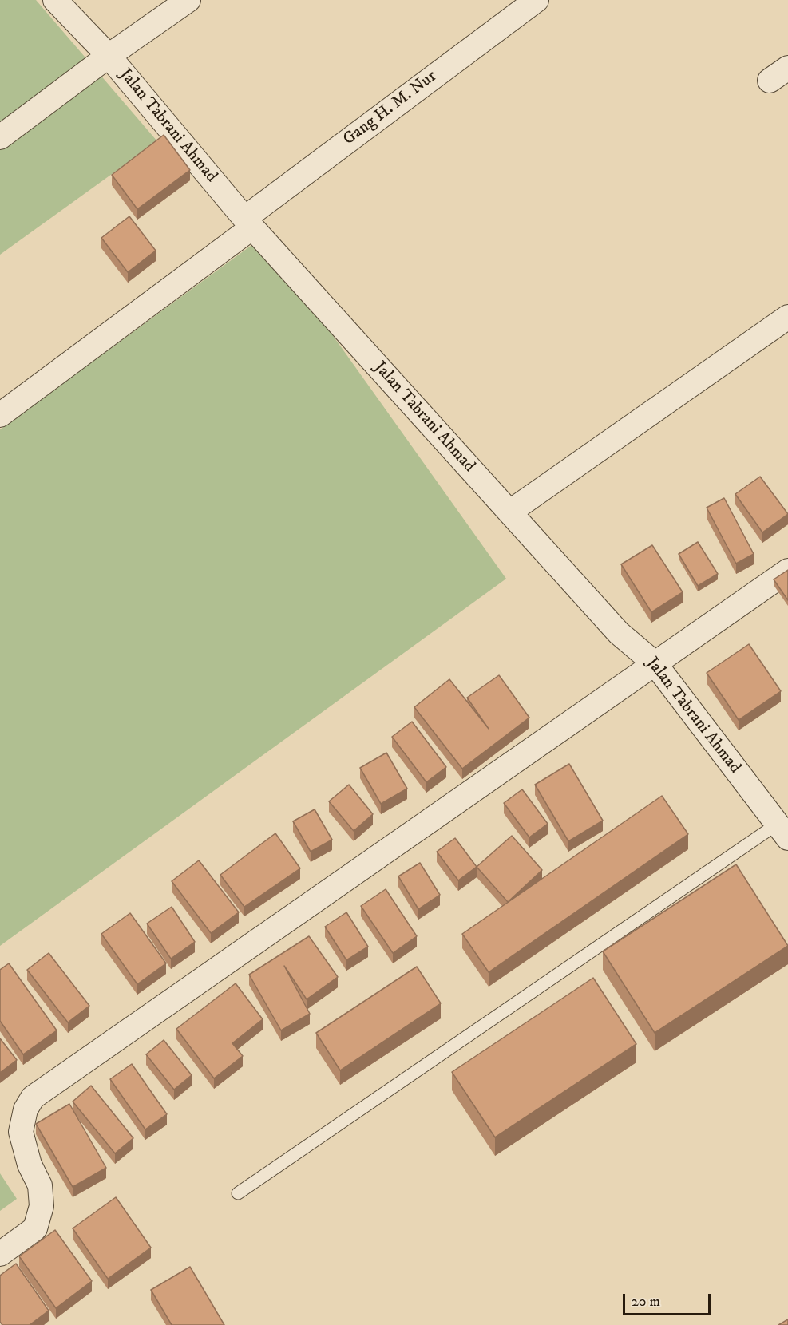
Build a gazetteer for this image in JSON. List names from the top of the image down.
{
  "streets": {
    "street": ["Gang H. M. Nur", "Jalan Tabrani Ahmad"]
  },
  "crossings": [
    ["Gang H. M. Nur", "Jalan Tabrani Ahmad"]
  ],
  "scale_bar": "20 m"
}
